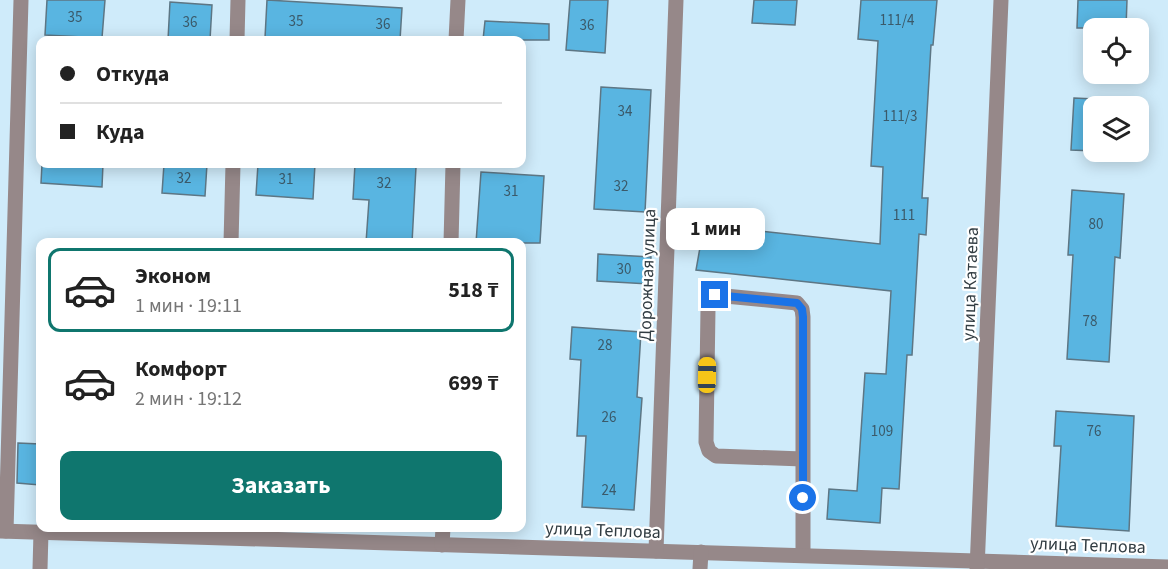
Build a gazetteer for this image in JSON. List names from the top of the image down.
{
  "streets": {
    "street": ["Дорожная улица", "улица Катаева", "улица Теплова"]
  },
  "crossings": [
    ["Дорожная улица", "улица Теплова"],
    ["улица Катаева", "улица Теплова"]
  ],
  "house_numbers": [
    "35",
    "111/4",
    "35",
    "36",
    "36",
    "36",
    "34",
    "111/3",
    "32",
    "31",
    "32",
    "32",
    "31",
    "111",
    "80",
    "30",
    "78",
    "28",
    "26",
    "109",
    "76",
    "24"
  ],
  "page": {
    "banner": ["Откуда", "Куда"],
    "bubble": "1 мин",
    "list": [
      {
        "name": "Эконом",
        "note": "1 мин · 19:11",
        "value": "518 ₸"
      },
      {
        "name": "Комфорт",
        "note": "2 мин · 19:12",
        "value": "699 ₸"
      }
    ],
    "buttons": "Заказать"
  }
}
